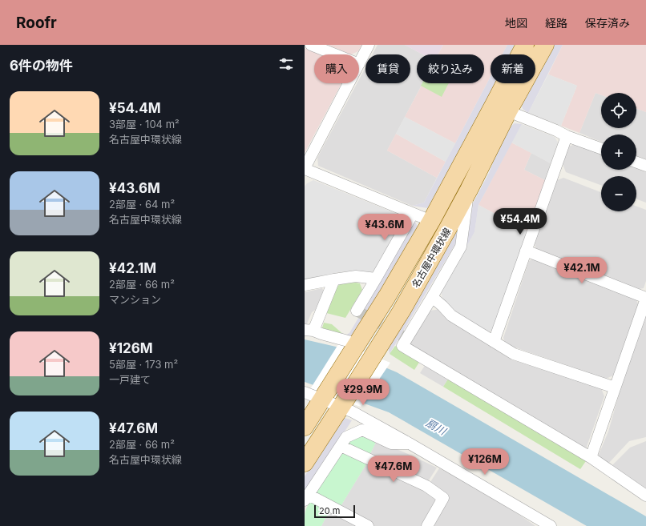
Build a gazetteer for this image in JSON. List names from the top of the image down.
{
  "streets": {
    "main road": ["名古屋中環状線"]
  },
  "water": ["扇川"],
  "scale_bar": "20 m",
  "page": {
    "header": "Roofr",
    "nav": ["地図", "経路", "保存済み"],
    "heading": "6件の物件",
    "chip": [
      "購入",
      "賃貸",
      "絞り込み",
      "新着"
    ],
    "list": [
      {
        "name": "¥54.4M",
        "note": "3部屋 · 104 m² · 名古屋中環状線"
      },
      {
        "name": "¥43.6M",
        "note": "2部屋 · 64 m² · 名古屋中環状線"
      },
      {
        "name": "¥42.1M",
        "note": "2部屋 · 66 m² · マンション"
      },
      {
        "name": "¥126M",
        "note": "5部屋 · 173 m² · 一戸建て"
      },
      {
        "name": "¥47.6M",
        "note": "2部屋 · 66 m² · 名古屋中環状線"
      }
    ],
    "map_buttons": ["+", "−"],
    "price": [
      "¥54.4M",
      "¥43.6M",
      "¥42.1M",
      "¥29.9M",
      "¥126M",
      "¥47.6M"
    ],
    "scale": "20 m"
  }
}
